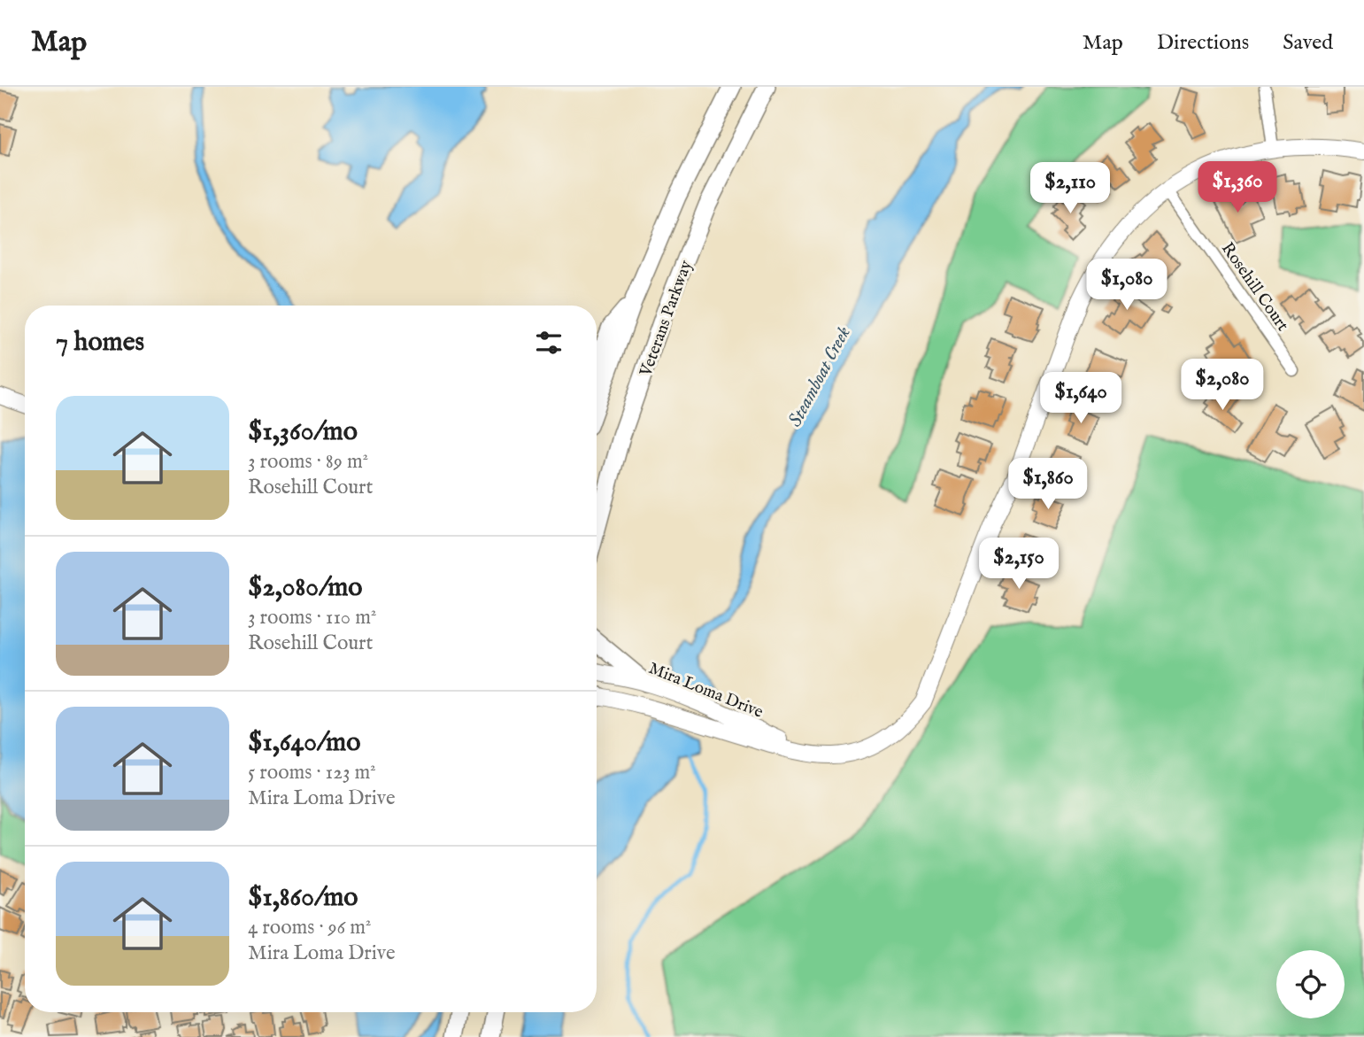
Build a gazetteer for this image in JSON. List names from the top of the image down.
{
  "streets": {
    "main road": ["Veterans Parkway"],
    "street": ["Rosehill Court", "Mira Loma Drive"]
  },
  "crossings": [
    ["Rosehill Court", "Mira Loma Drive"]
  ],
  "water": ["Steamboat Creek"],
  "page": {
    "header": "Map",
    "nav": ["Map", "Directions", "Saved"],
    "price": [
      "$1,360",
      "$2,110",
      "$1,080",
      "$2,080",
      "$1,640",
      "$1,860",
      "$2,150"
    ],
    "heading": "7 homes",
    "list": [
      {
        "name": "$1,360/mo",
        "note": "3 rooms · 89 m² · Rosehill Court"
      },
      {
        "name": "$2,080/mo",
        "note": "3 rooms · 110 m² · Rosehill Court"
      },
      {
        "name": "$1,640/mo",
        "note": "5 rooms · 123 m² · Mira Loma Drive"
      },
      {
        "name": "$1,860/mo",
        "note": "4 rooms · 96 m² · Mira Loma Drive"
      }
    ]
  }
}
